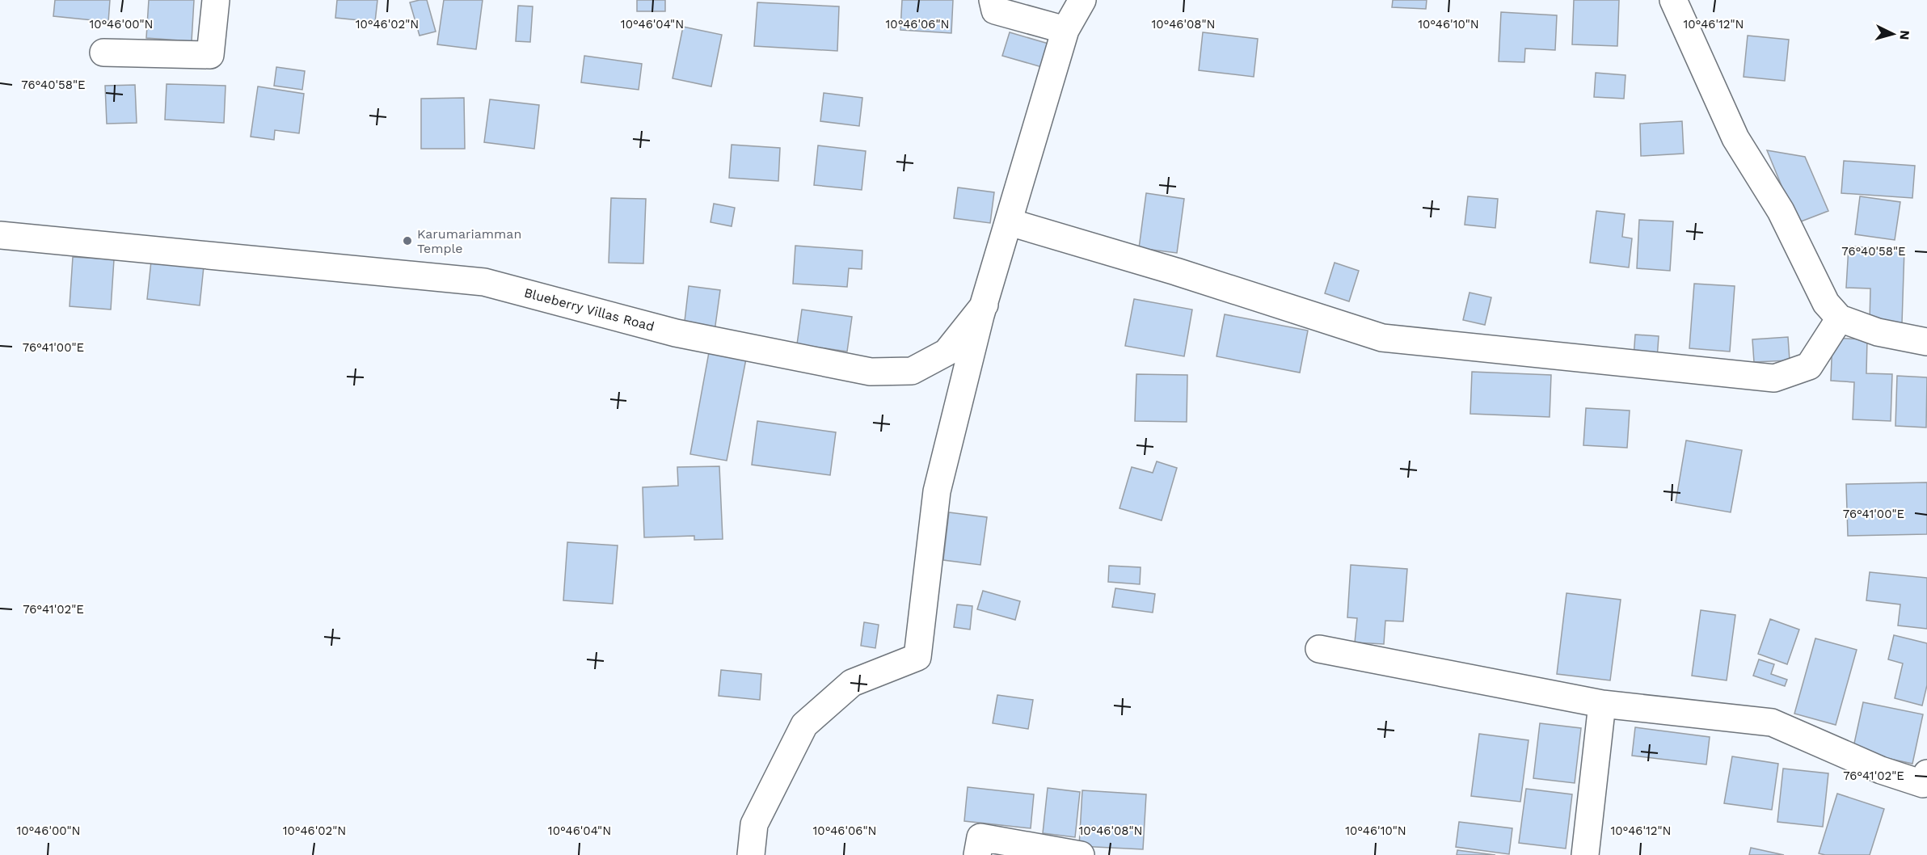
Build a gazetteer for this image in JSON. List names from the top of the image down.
{
  "streets": {
    "street": ["Blueberry Villas Road"]
  },
  "places": ["Karumariamman Temple"],
  "north": "right",
  "coordinates": [
    "10°46'00\"N",
    "10°46'02\"N",
    "10°46'04\"N",
    "10°46'06\"N",
    "10°46'08\"N",
    "10°46'10\"N",
    "10°46'12\"N",
    "76°40'58\"E",
    "76°41'00\"E",
    "76°41'02\"E"
  ]
}
